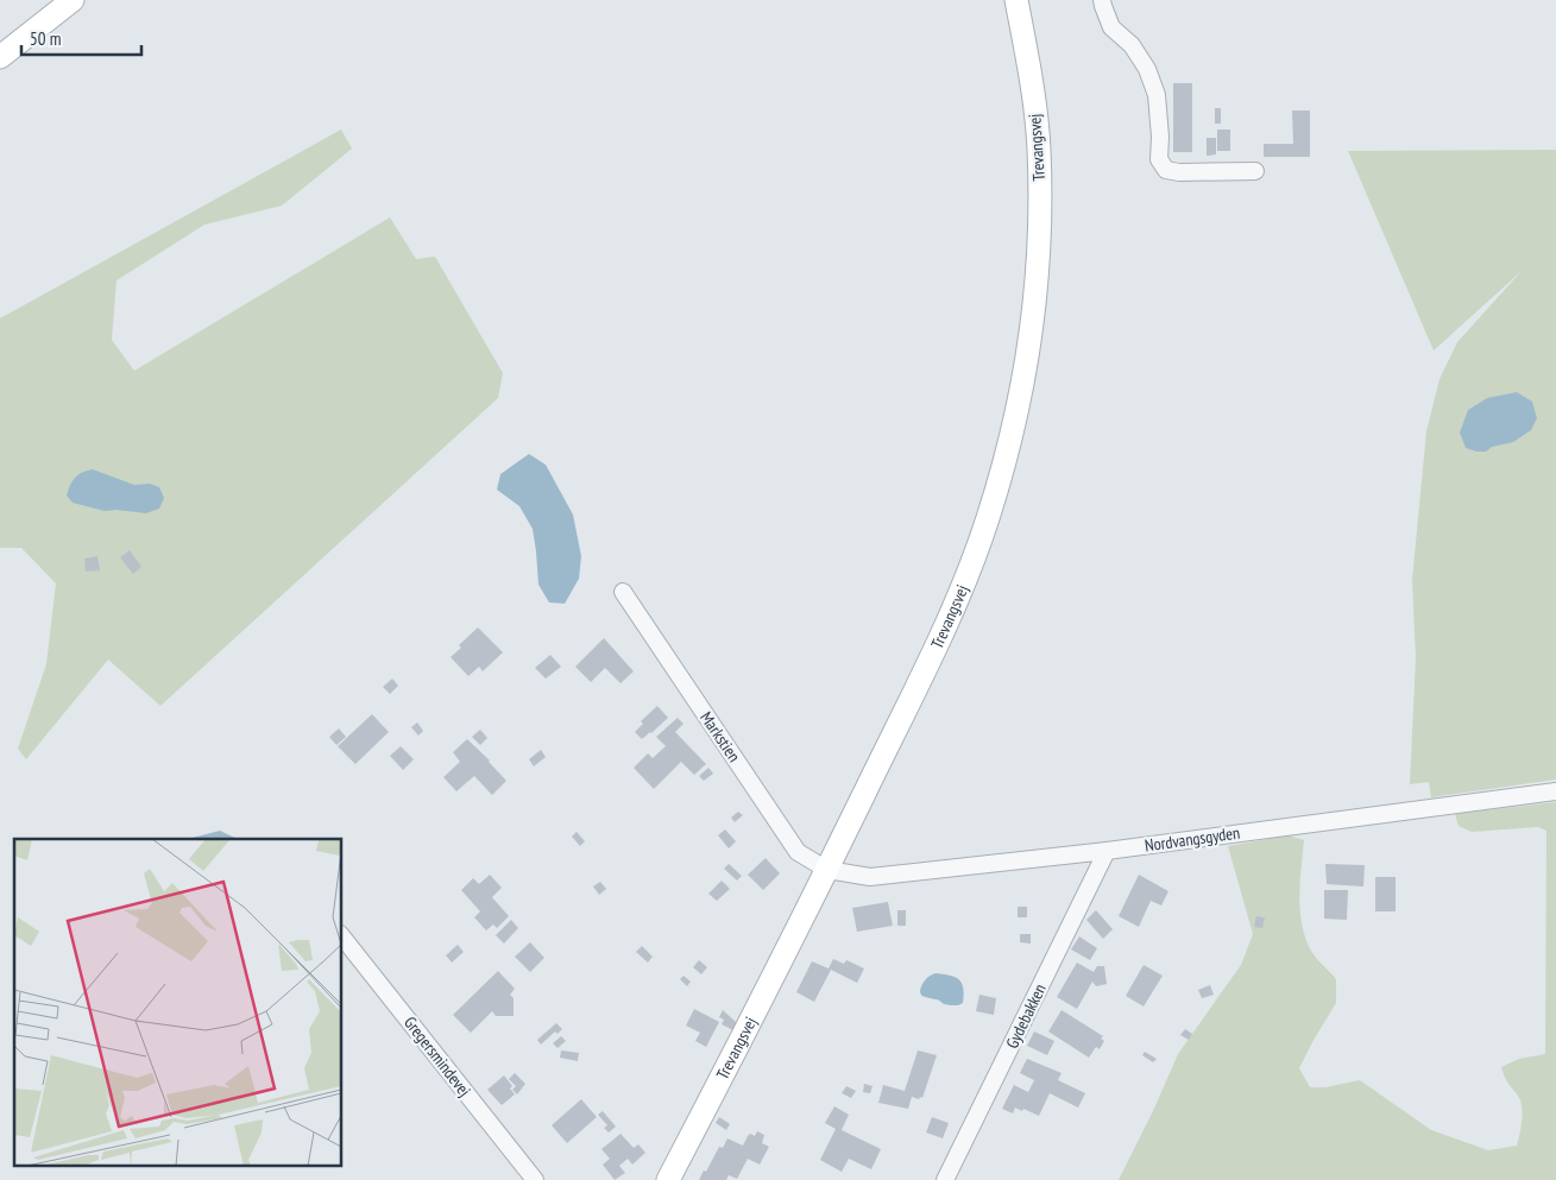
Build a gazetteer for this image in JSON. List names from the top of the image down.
{
  "streets": {
    "street": [
      "Trevangsvej",
      "Markstien",
      "Nordvangsgyden",
      "Gydebakken",
      "Gregersmindevej"
    ]
  },
  "crossings": [
    ["Trevangsvej", "Markstien"],
    ["Trevangsvej", "Nordvangsgyden"],
    ["Markstien", "Nordvangsgyden"],
    ["Nordvangsgyden", "Gydebakken"]
  ],
  "scale_bar": "50 m"
}
